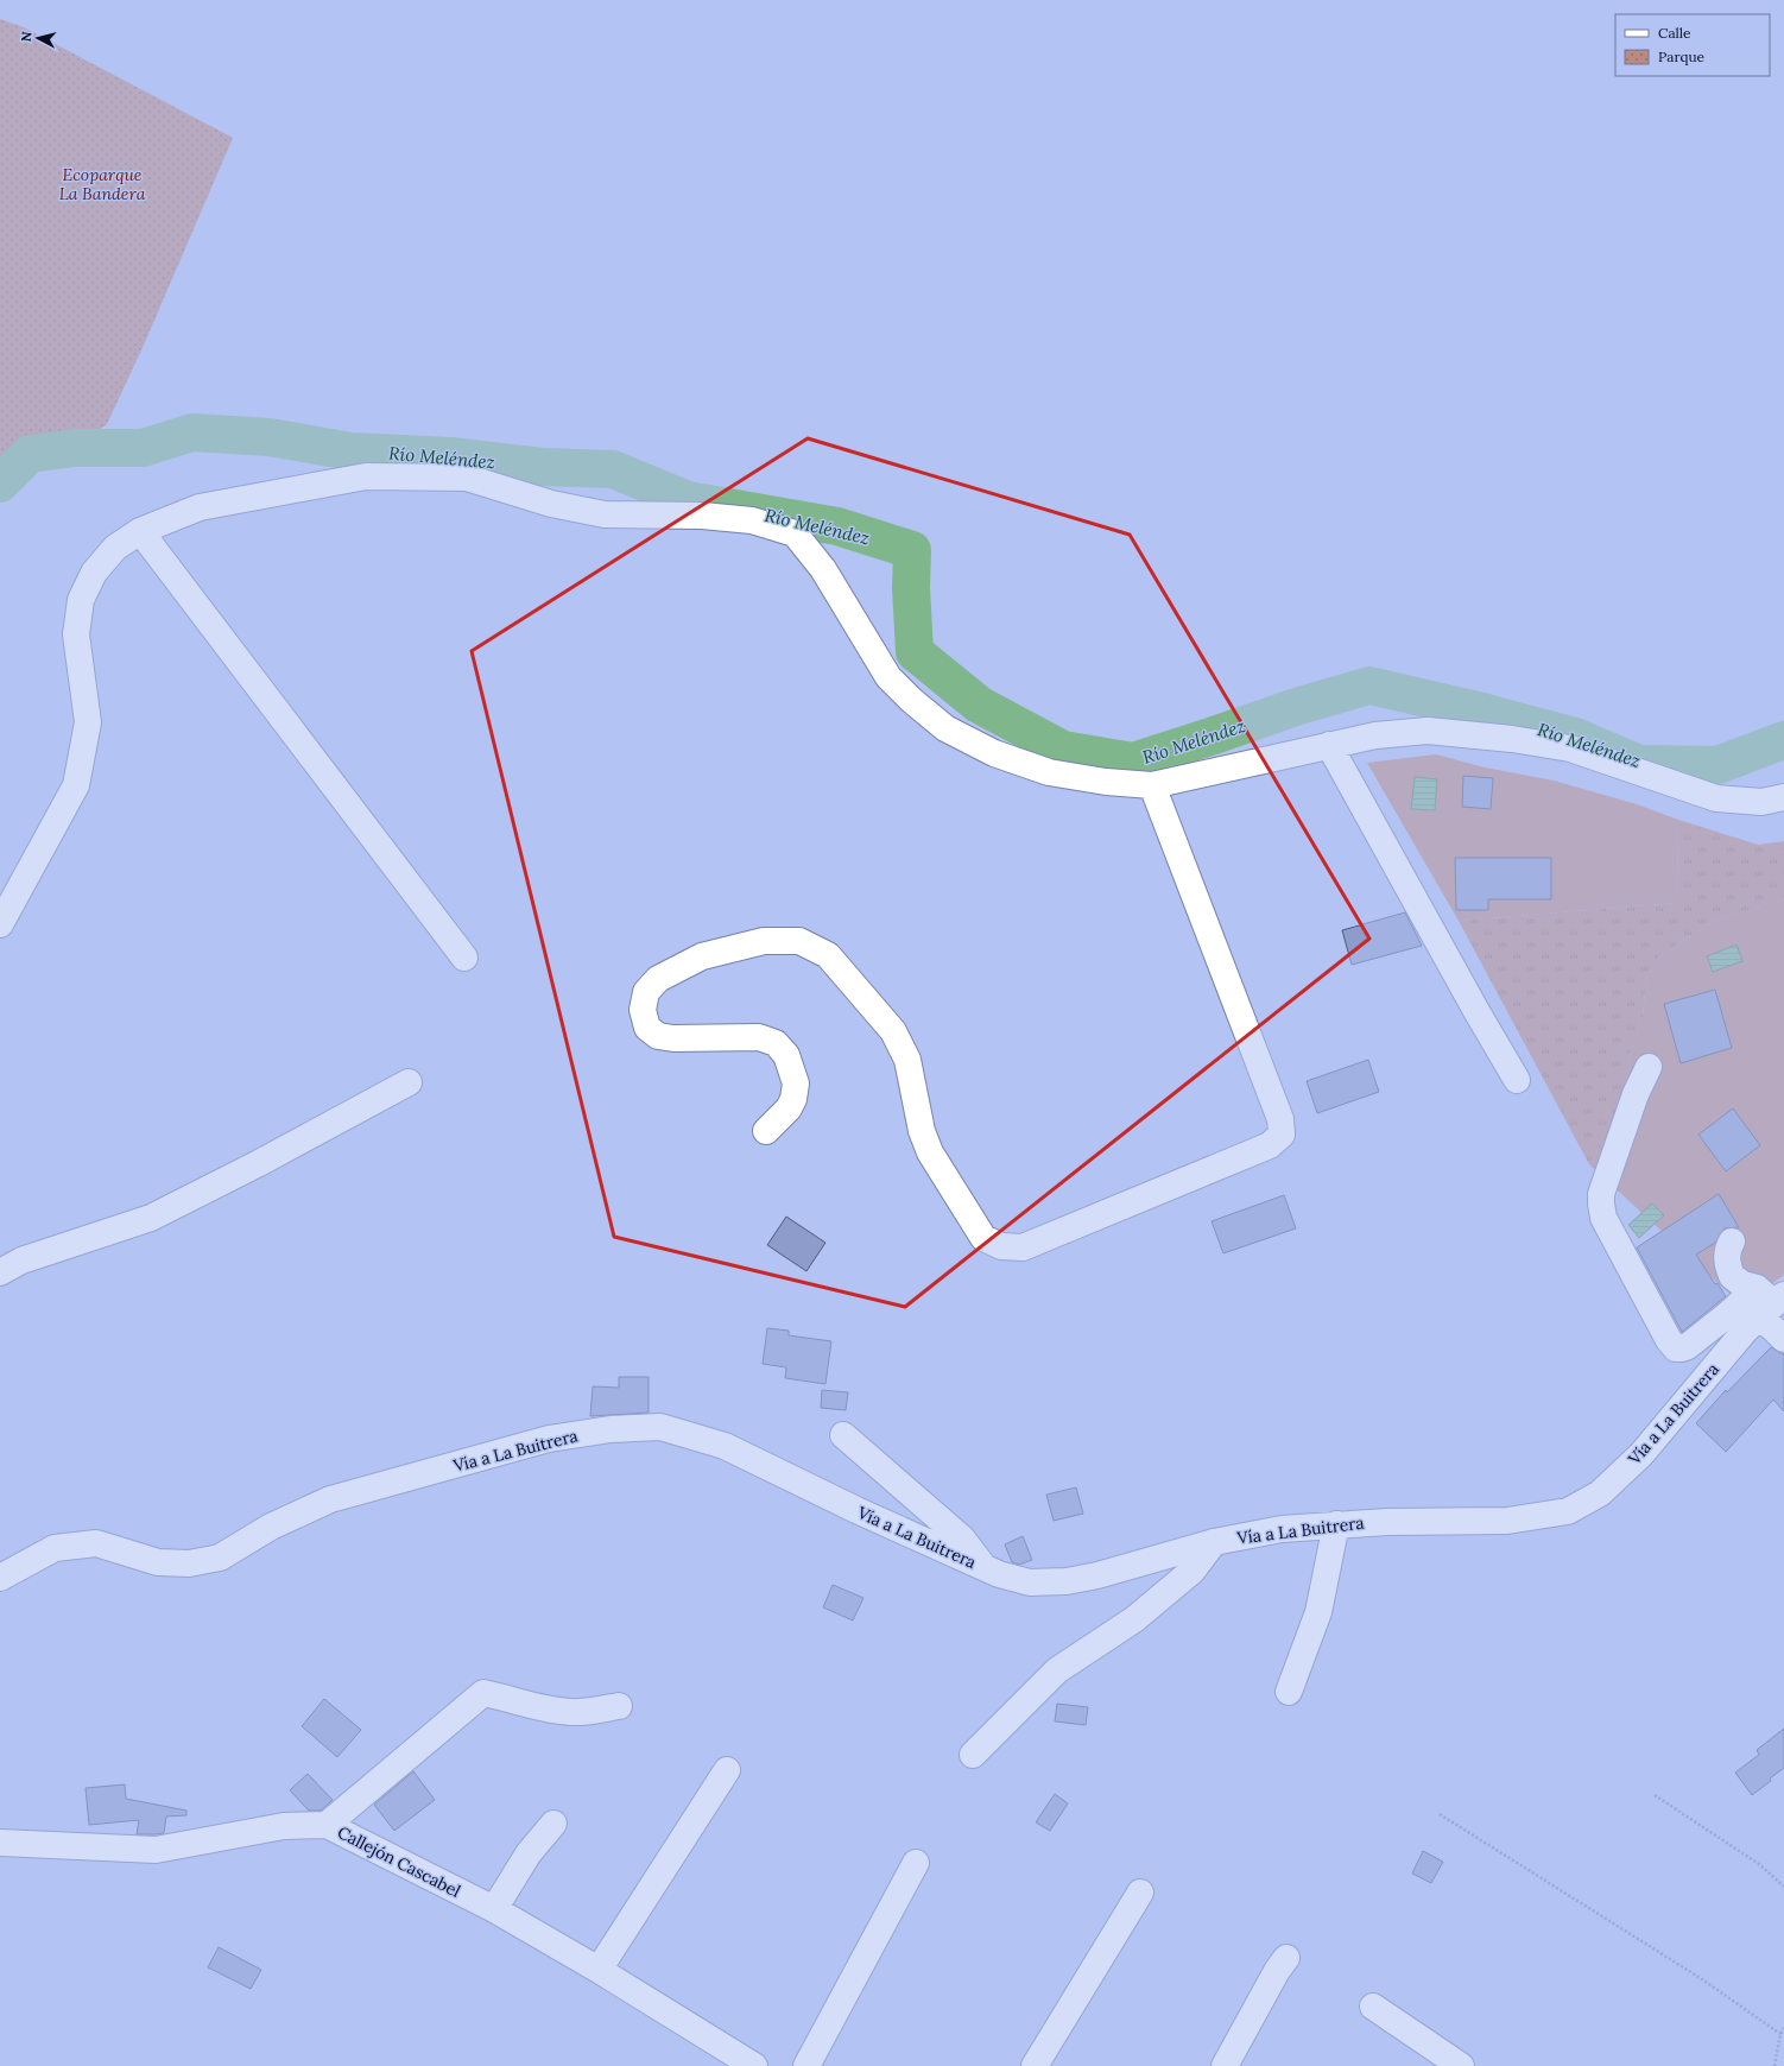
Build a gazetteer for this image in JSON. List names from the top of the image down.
{
  "streets": {
    "street": ["Vía a La Buitrera", "Callejón Cascabel"]
  },
  "water": ["Río Meléndez"],
  "parks": ["Ecoparque La Bandera"],
  "legend": ["Calle", "Parque"],
  "north": "left"
}
